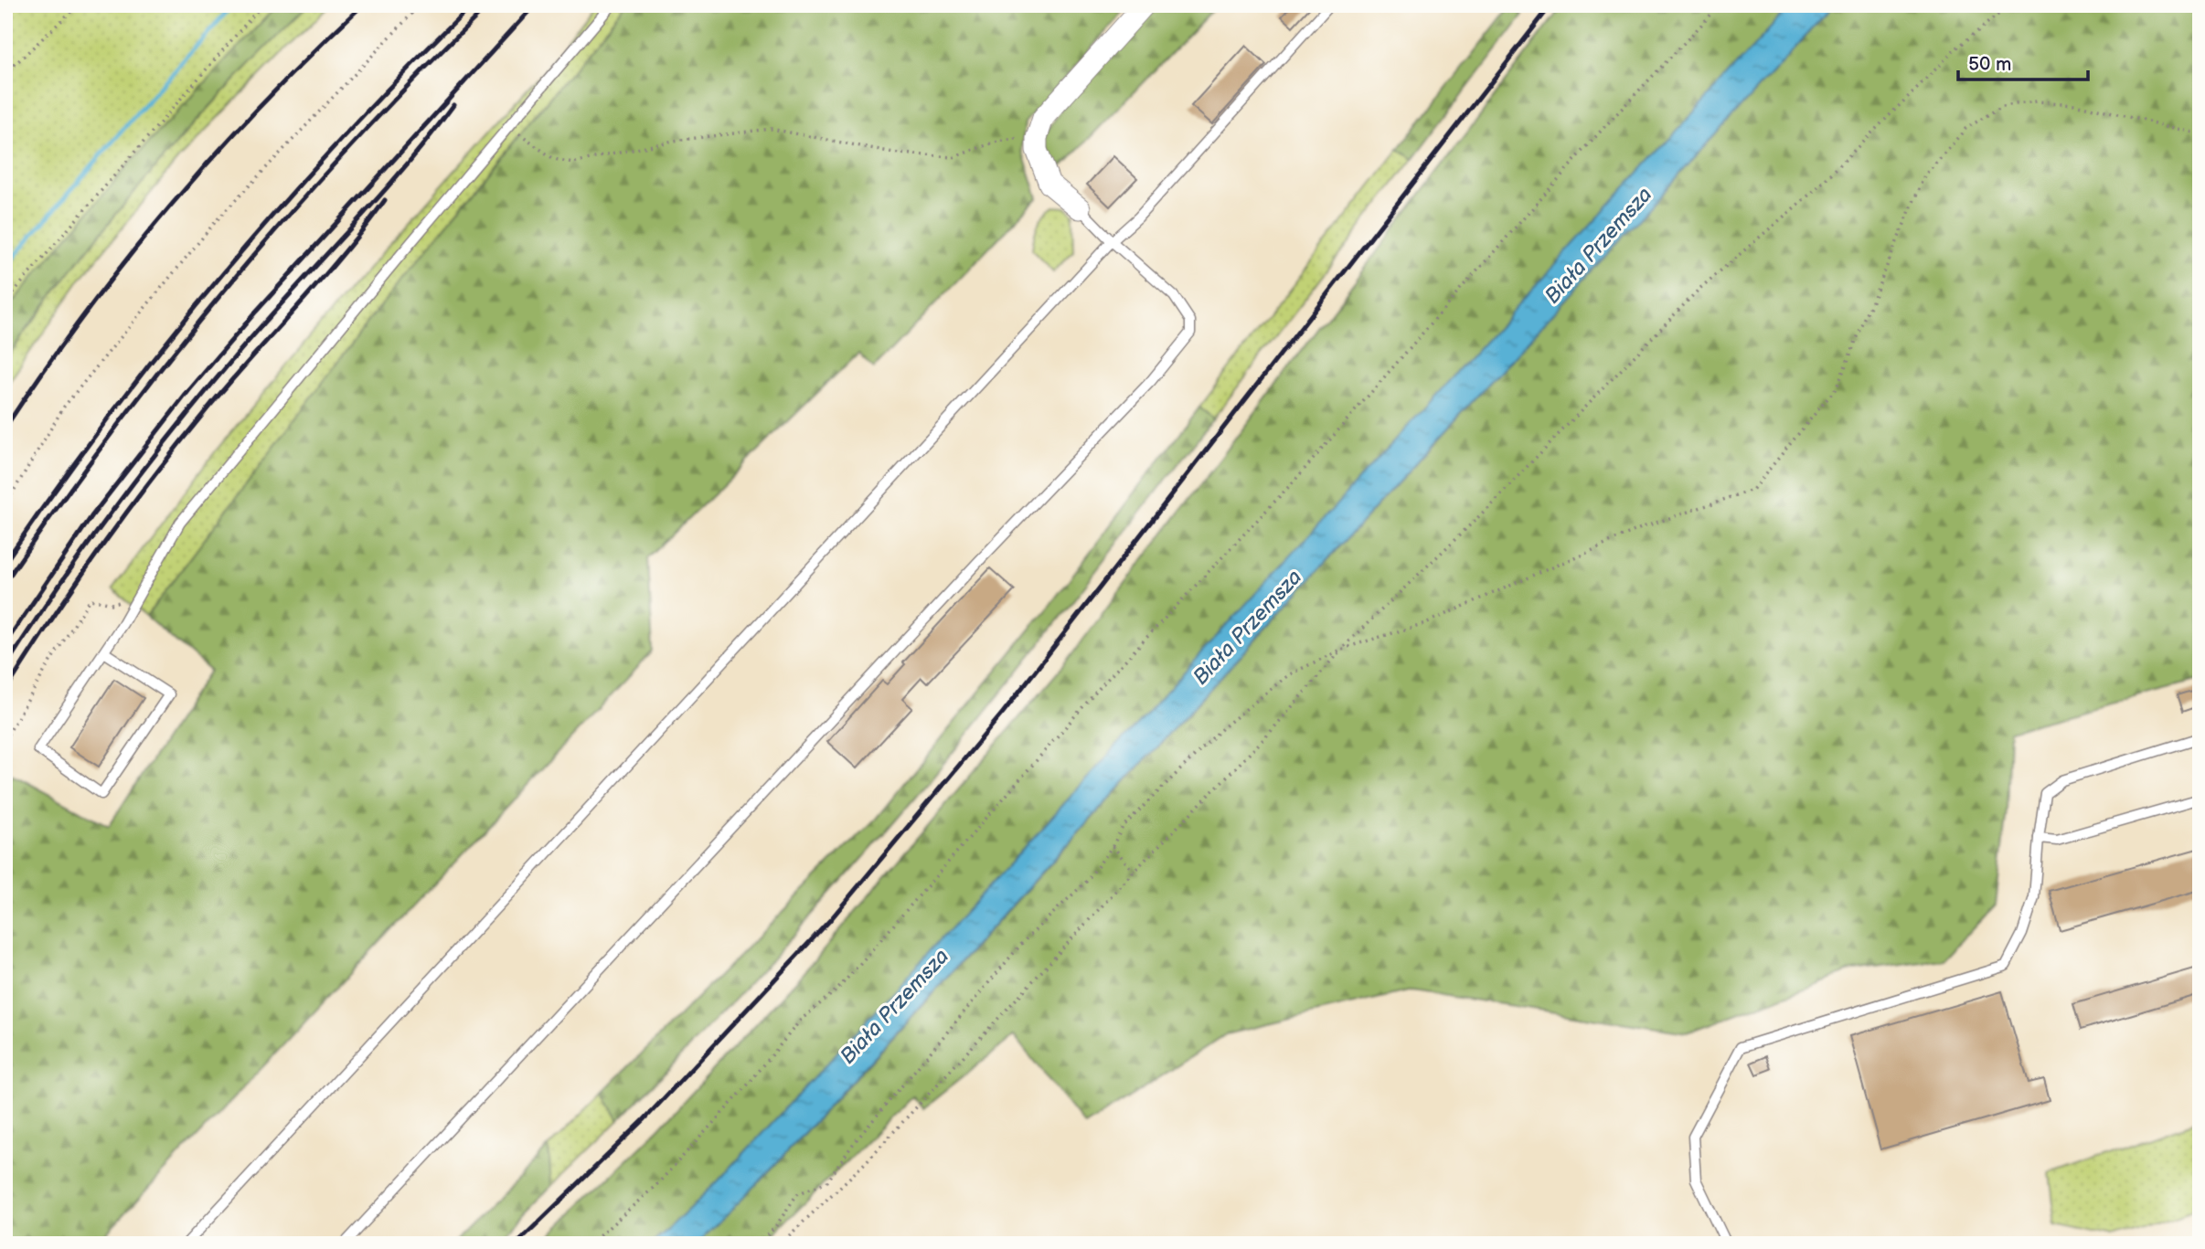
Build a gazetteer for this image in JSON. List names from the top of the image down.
{
  "water": ["Biała Przemsza"],
  "scale_bar": "50 m"
}
